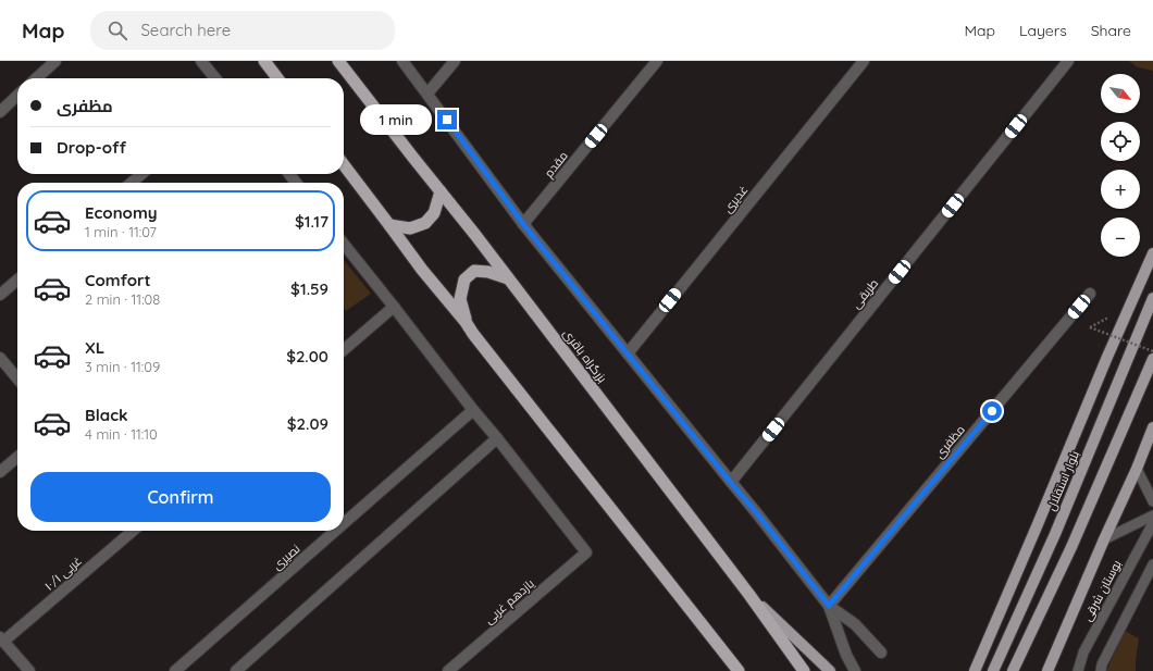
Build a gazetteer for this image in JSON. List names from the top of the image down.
{
  "streets": {
    "highway": ["بزرگراه باقری"],
    "main road": ["بلوار استقلال"],
    "street": [
      "مقدم",
      "غدیری",
      "طریقی",
      "مظفری",
      "نصیری",
      "۱۰/۱ غربی",
      "یازدهم غربی"
    ],
    "lane": ["بوستان شرقی"]
  },
  "north": "bottom right",
  "page": {
    "header": "Map",
    "search": "Search here",
    "nav": ["Map", "Layers", "Share"],
    "map_buttons": ["+", "−"],
    "banner": ["مظفری", "Drop-off"],
    "bubble": "1 min",
    "list": [
      {
        "name": "Economy",
        "note": "1 min · 11:07",
        "value": "$1.17"
      },
      {
        "name": "Comfort",
        "note": "2 min · 11:08",
        "value": "$1.59"
      },
      {
        "name": "XL",
        "note": "3 min · 11:09",
        "value": "$2.00"
      },
      {
        "name": "Black",
        "note": "4 min · 11:10",
        "value": "$2.09"
      }
    ],
    "buttons": "Confirm"
  }
}
